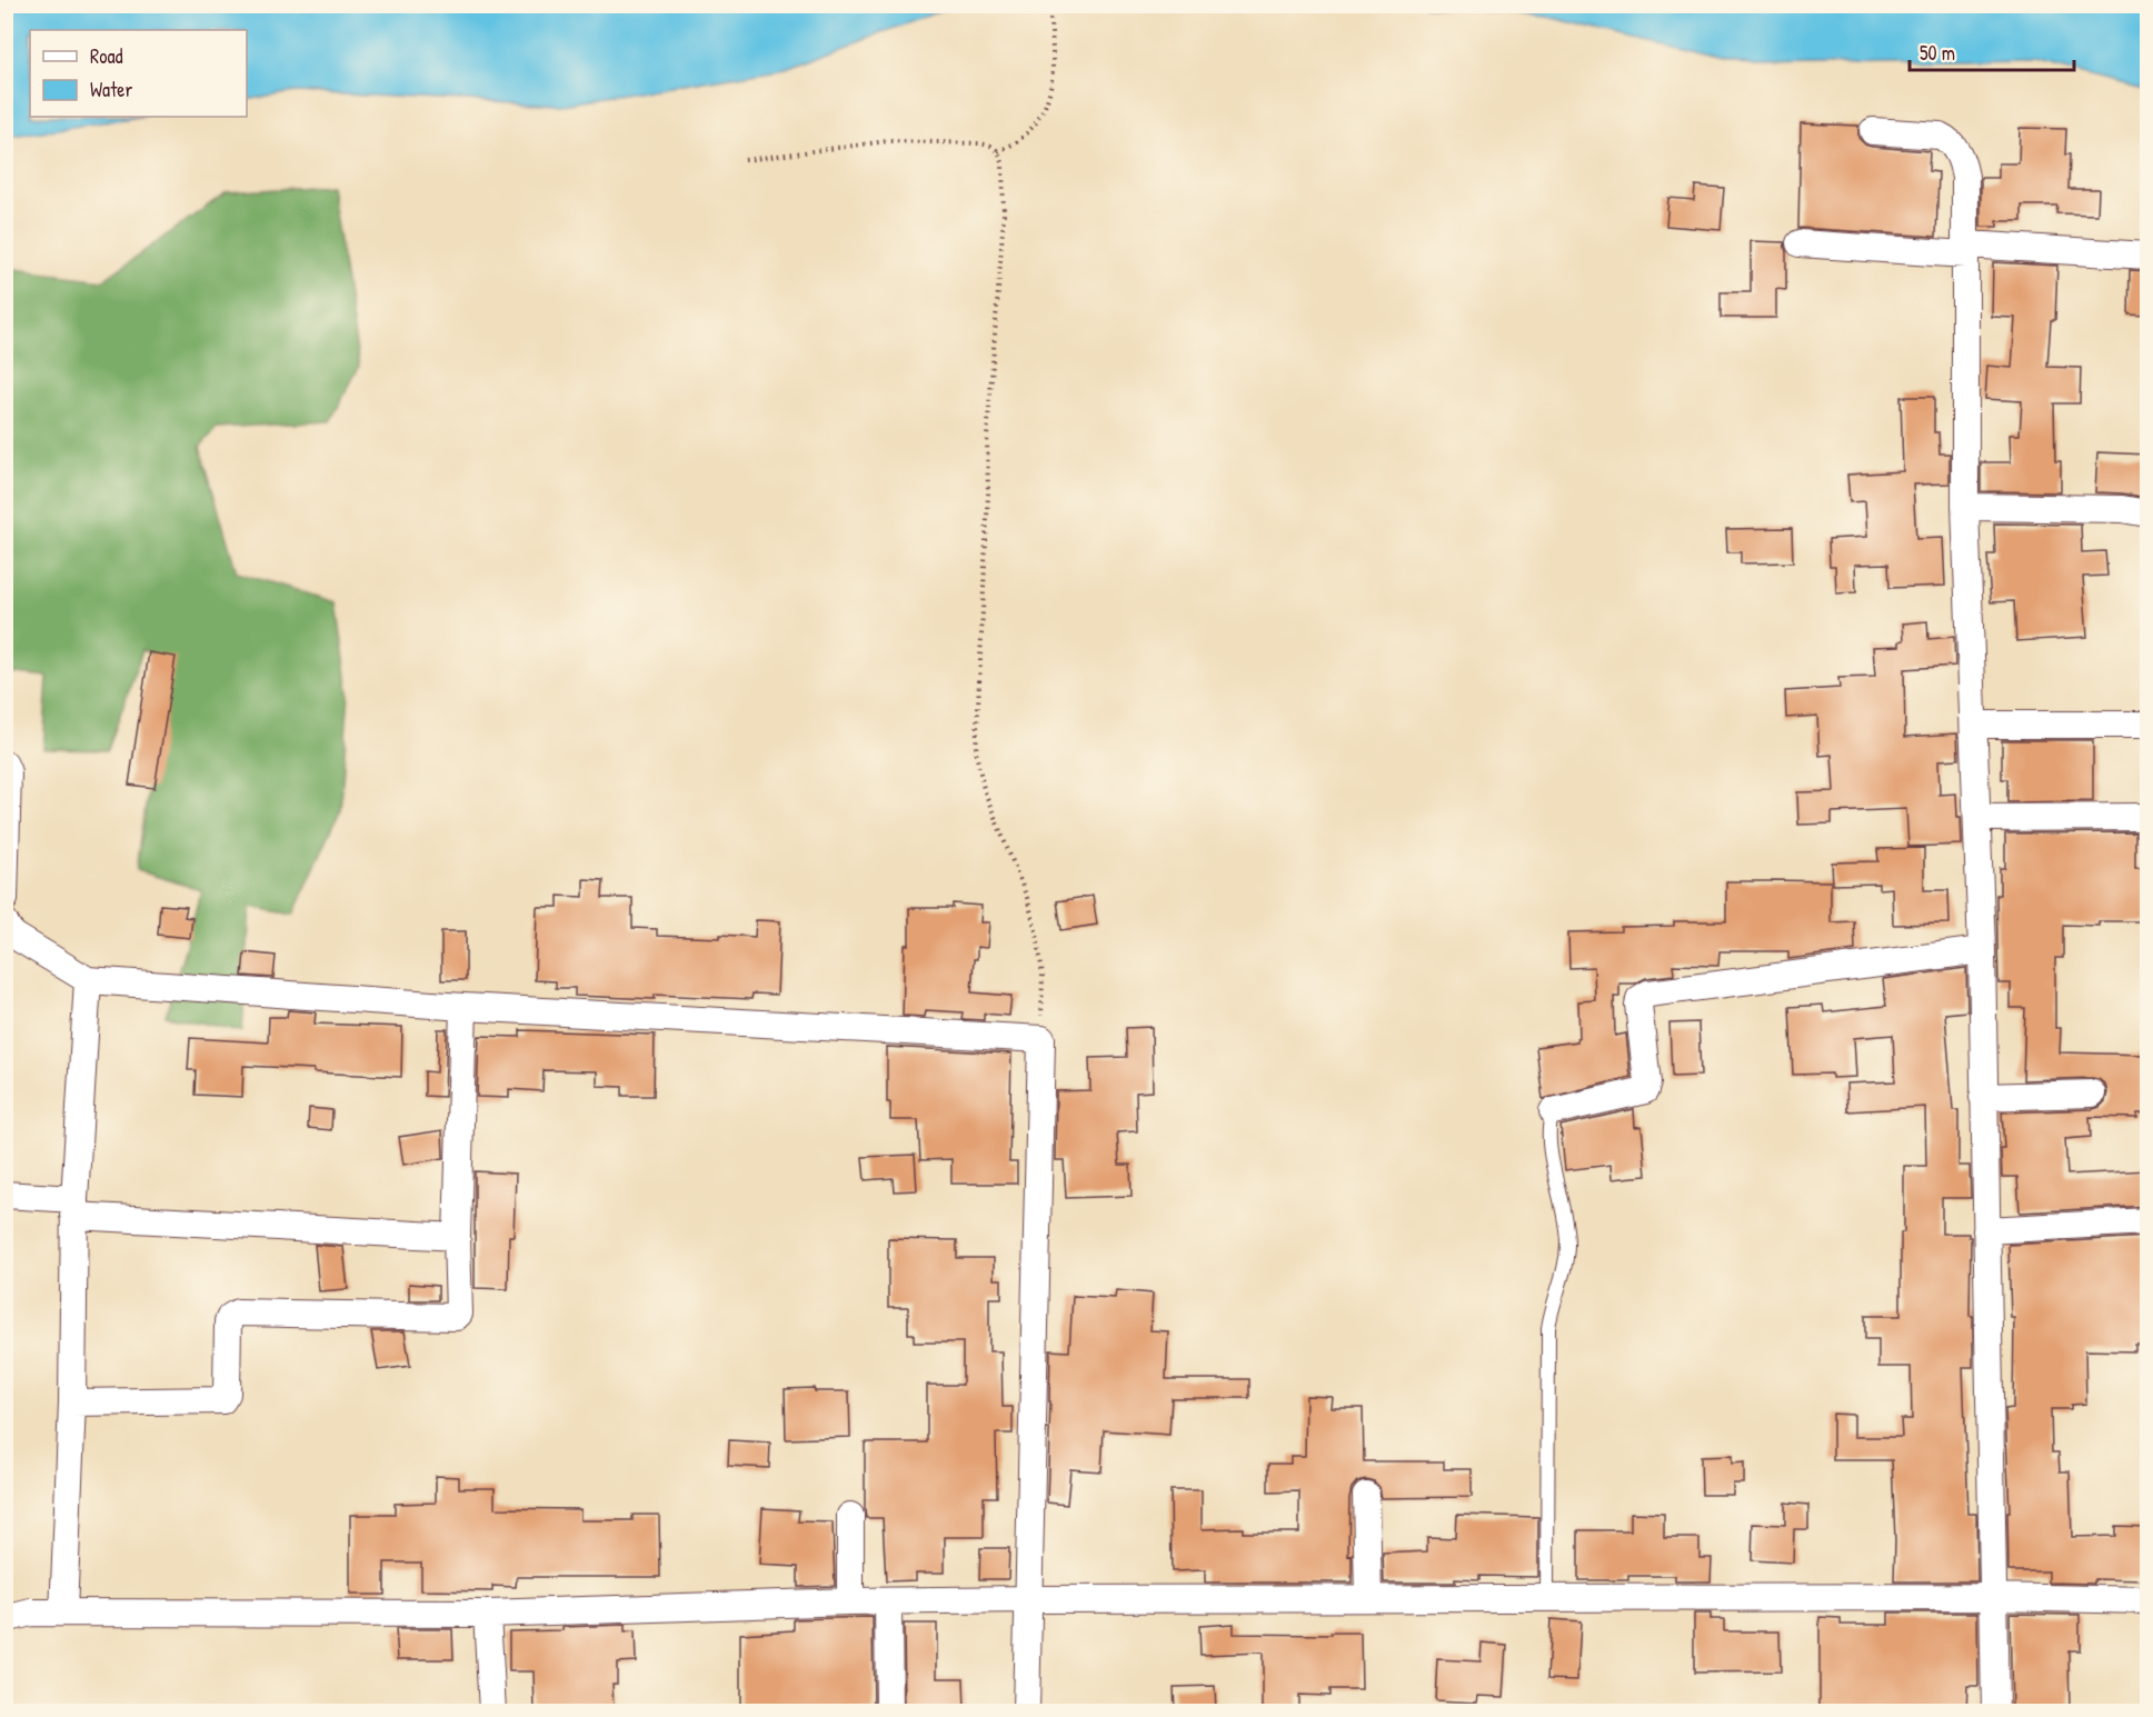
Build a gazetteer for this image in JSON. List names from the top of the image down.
{
  "legend": ["Road", "Water"],
  "scale_bar": "50 m"
}
